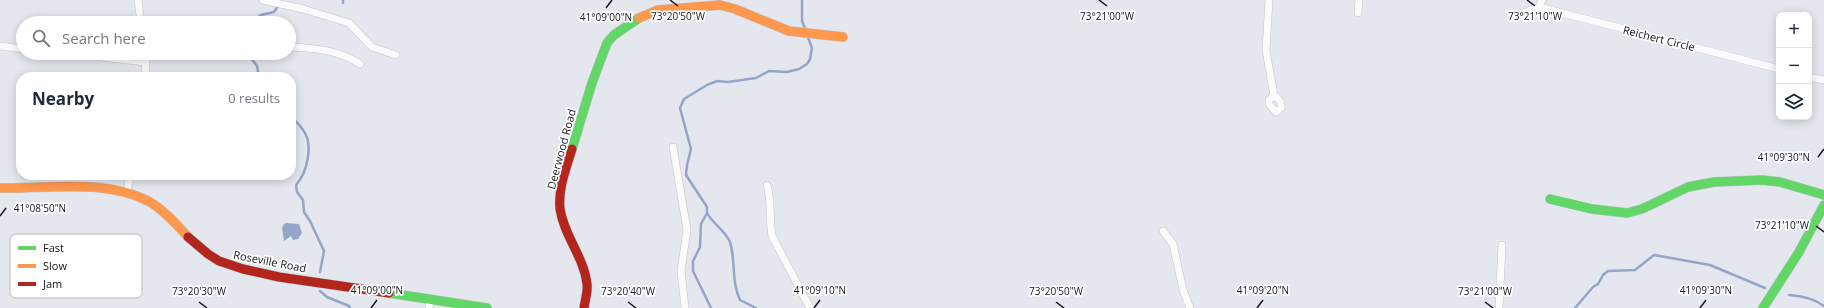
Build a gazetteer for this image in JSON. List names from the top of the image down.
{
  "streets": {
    "street": ["Reichert Circle", "Deerwood Road", "Roseville Road"]
  },
  "legend": ["Fast", "Slow", "Jam"],
  "page": {
    "map_buttons": ["+", "−"],
    "search": "Search here",
    "heading": ["Nearby", "0 results"]
  },
  "coordinates": [
    "73°20'50\"W",
    "73°21'00\"W",
    "73°21'10\"W",
    "41°09'00\"N",
    "41°09'30\"N",
    "41°08'50\"N",
    "41°09'10\"N",
    "41°09'20\"N",
    "73°20'30\"W",
    "73°20'40\"W"
  ]
}
